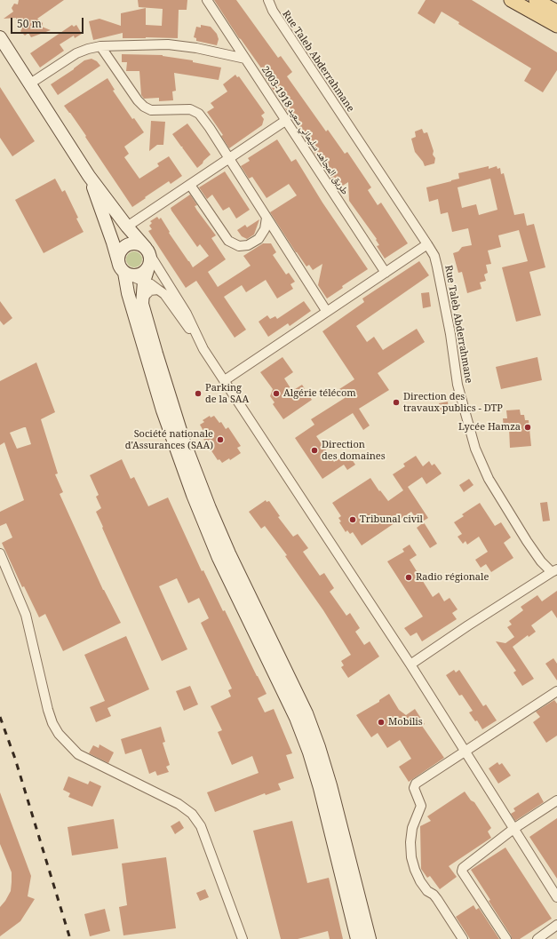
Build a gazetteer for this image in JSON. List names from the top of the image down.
{
  "streets": {
    "street": ["Rue Taleb Abderrahmane", "طريق المجاهد سليماني سعيد 1918-2003"]
  },
  "places": [
    "Parking de la SAA",
    "Algérie télécom",
    "Direction des travaux publics - DTP",
    "Lycée Hamza",
    "Société nationale d'Assurances (SAA)",
    "Direction des domaines",
    "Tribunal civil",
    "Radio régionale",
    "Mobilis"
  ],
  "scale_bar": "50 m"
}
